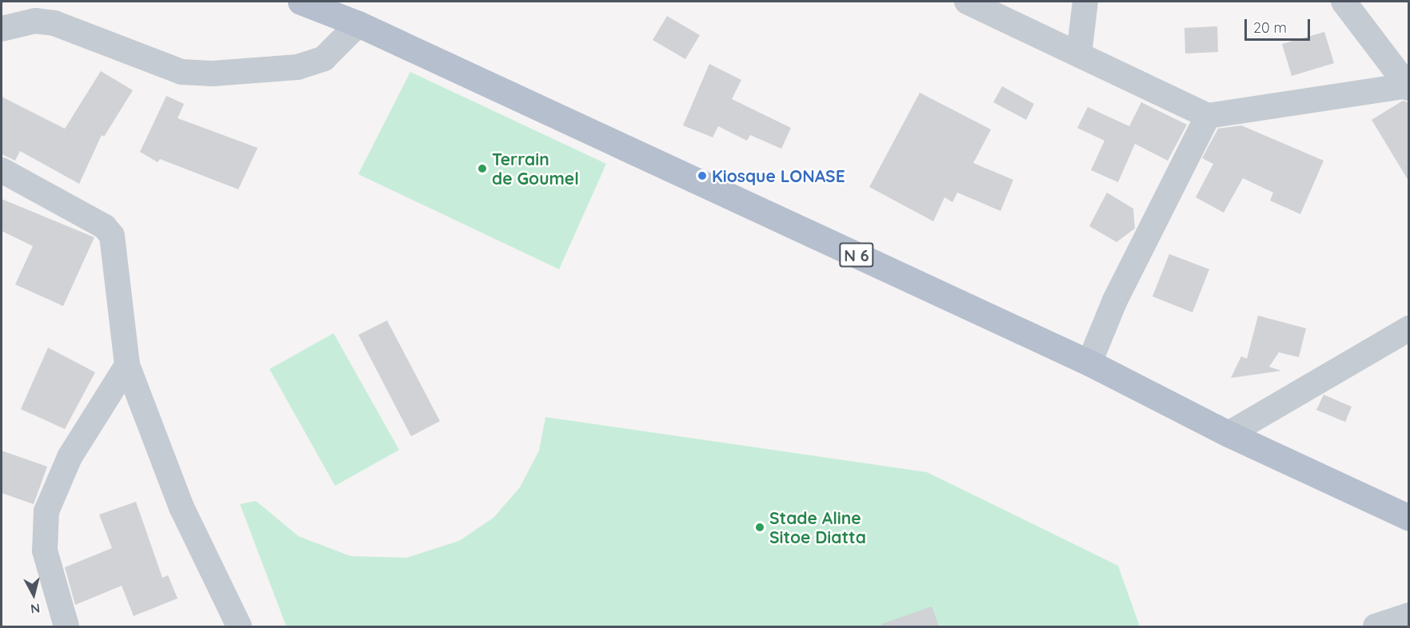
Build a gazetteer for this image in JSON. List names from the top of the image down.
{
  "streets": {
    "main road": ["N 6"]
  },
  "places": ["Terrain de Goumel", "Kiosque LONASE", "Stade Aline Sitoe Diatta"],
  "scale_bar": "20 m",
  "north": "bottom"
}
